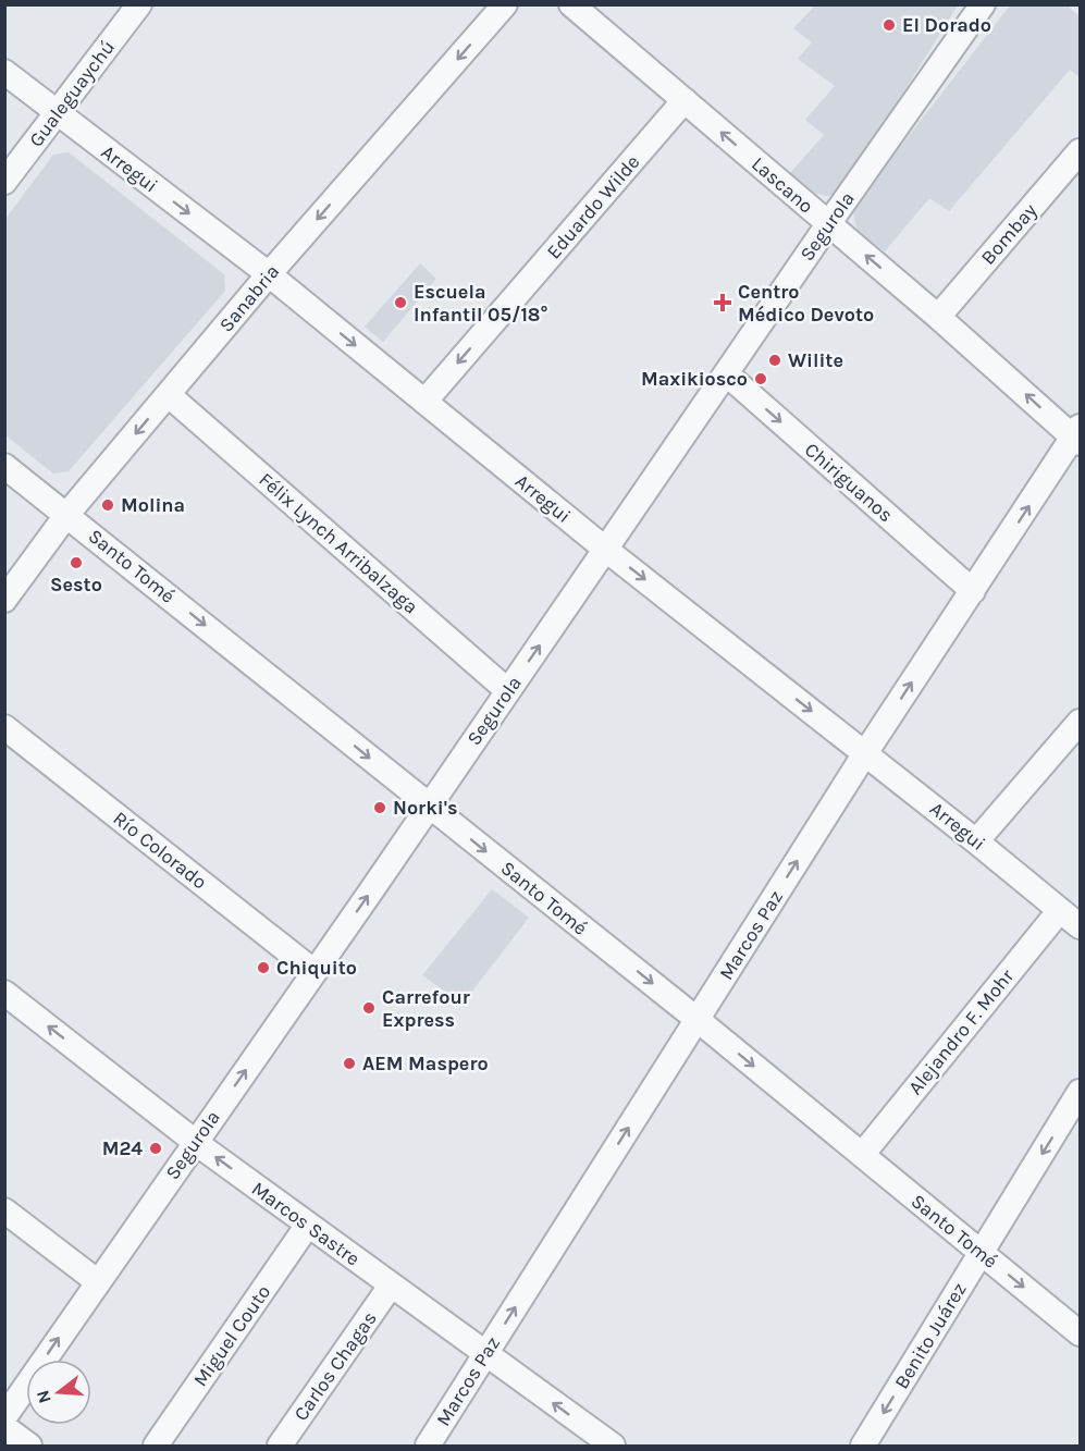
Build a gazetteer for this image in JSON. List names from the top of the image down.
{
  "streets": {
    "street": [
      "Gualeguaychú",
      "Arregui",
      "Lascano",
      "Eduardo Wilde",
      "Segurola",
      "Bombay",
      "Sanabria",
      "Chiriguanos",
      "Félix Lynch Arribalzaga",
      "Santo Tomé",
      "Río Colorado",
      "Marcos Paz",
      "Alejandro F. Mohr",
      "Marcos Sastre",
      "Miguel Couto",
      "Benito Juárez",
      "Carlos Chagas"
    ]
  },
  "crossings": [
    ["Gualeguaychú", "Arregui"],
    ["Arregui", "Eduardo Wilde"],
    ["Arregui", "Segurola"],
    ["Arregui", "Sanabria"],
    ["Arregui", "Marcos Paz"],
    ["Arregui", "Alejandro F. Mohr"],
    ["Lascano", "Eduardo Wilde"],
    ["Lascano", "Segurola"],
    ["Lascano", "Bombay"],
    ["Lascano", "Marcos Paz"],
    ["Segurola", "Chiriguanos"],
    ["Segurola", "Félix Lynch Arribalzaga"],
    ["Segurola", "Santo Tomé"],
    ["Segurola", "Río Colorado"],
    ["Segurola", "Marcos Sastre"],
    ["Sanabria", "Félix Lynch Arribalzaga"],
    ["Sanabria", "Santo Tomé"],
    ["Chiriguanos", "Marcos Paz"],
    ["Santo Tomé", "Marcos Paz"],
    ["Santo Tomé", "Alejandro F. Mohr"],
    ["Santo Tomé", "Benito Juárez"],
    ["Marcos Paz", "Marcos Sastre"],
    ["Marcos Sastre", "Miguel Couto"],
    ["Marcos Sastre", "Carlos Chagas"]
  ],
  "one_way": [
    "Arregui",
    "Lascano",
    "Eduardo Wilde",
    "Segurola",
    "Sanabria",
    "Chiriguanos",
    "Santo Tomé",
    "Marcos Paz",
    "Marcos Sastre",
    "Benito Juárez"
  ],
  "places": {
    "other": [
      "El Dorado",
      "Escuela Infantil 05/18°",
      "Wilite",
      "Maxikiosco",
      "Molina",
      "Sesto",
      "Norki's",
      "Chiquito",
      "Carrefour Express",
      "AEM Maspero",
      "M24"
    ],
    "health": ["Centro Médico Devoto"]
  },
  "north": "left"
}
